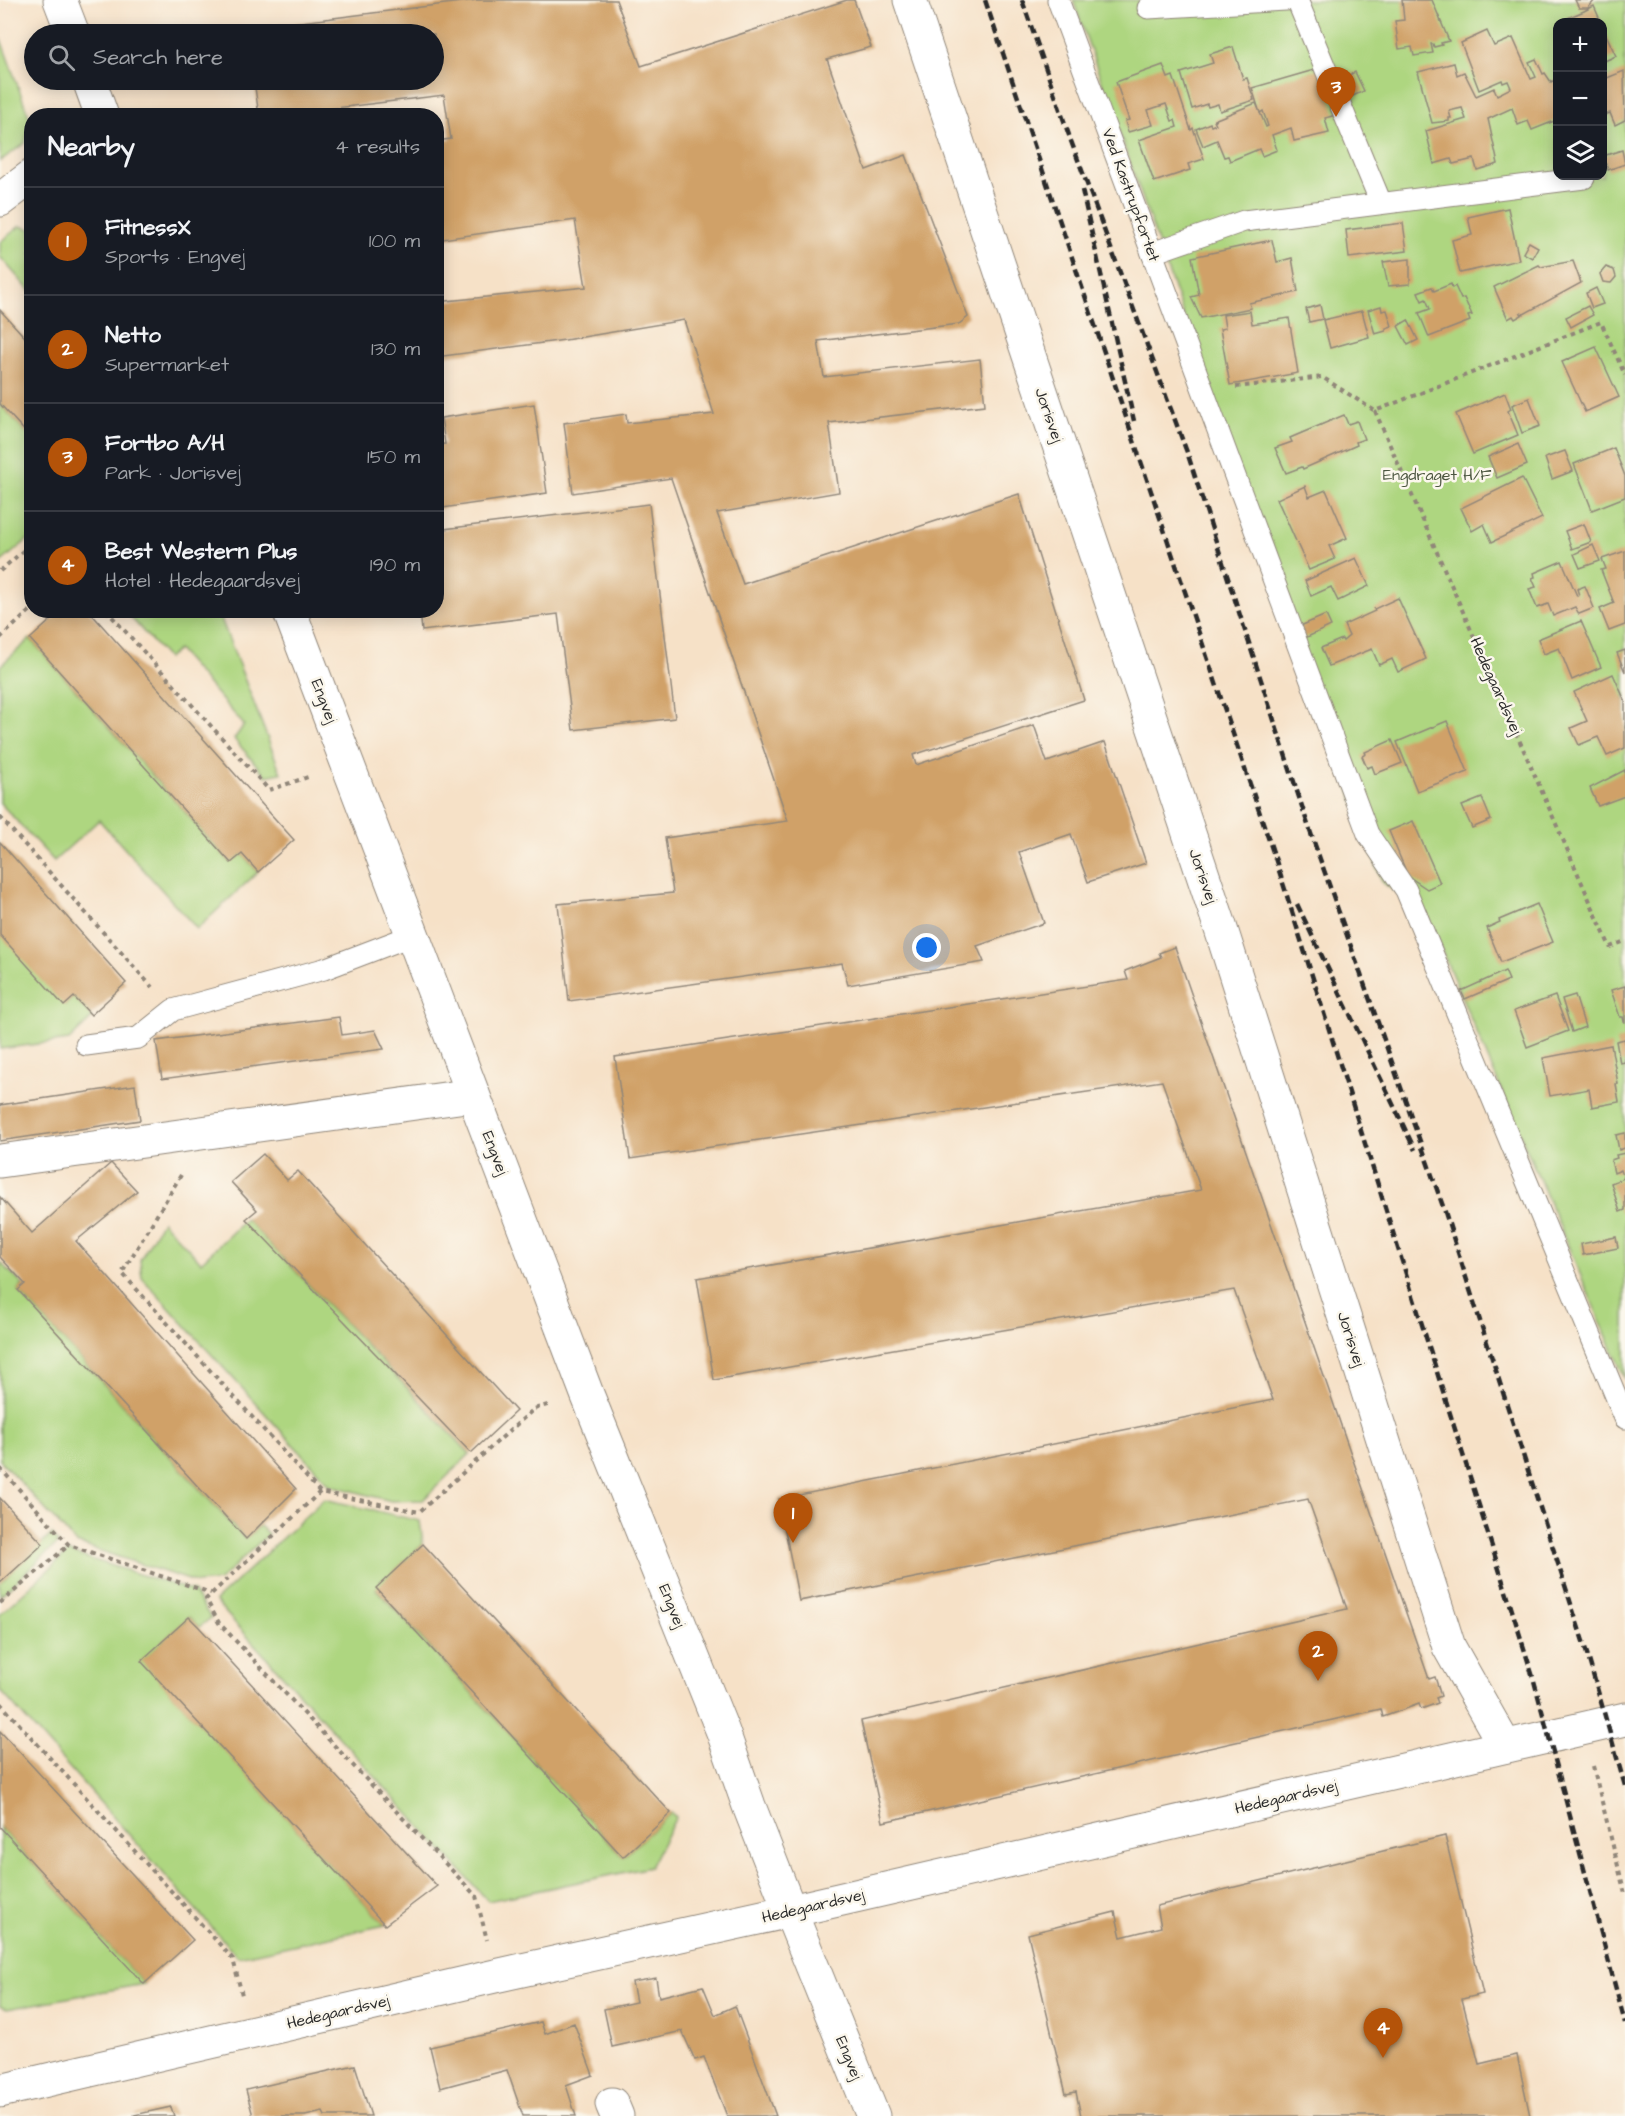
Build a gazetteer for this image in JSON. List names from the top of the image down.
{
  "streets": {
    "street": ["Jorisvej", "Hedegaardsvej", "Engvej"],
    "lane": ["Ved Kastrupfortet"]
  },
  "crossings": [
    ["Jorisvej", "Hedegaardsvej"],
    ["Hedegaardsvej", "Engvej"]
  ],
  "parks": ["Engdraget H/F"],
  "page": {
    "map_buttons": ["+", "−"],
    "search": "Search here",
    "pins": [
      "3",
      "1",
      "2",
      "4"
    ],
    "heading": ["Nearby", "4 results"],
    "list": [
      {
        "mark": "1",
        "name": "FitnessX",
        "note": "Sports · Engvej",
        "value": "100 m"
      },
      {
        "mark": "2",
        "name": "Netto",
        "note": "Supermarket",
        "value": "130 m"
      },
      {
        "mark": "3",
        "name": "Fortbo A/H",
        "note": "Park · Jorisvej",
        "value": "150 m"
      },
      {
        "mark": "4",
        "name": "Best Western Plus",
        "note": "Hotel · Hedegaardsvej",
        "value": "190 m"
      }
    ]
  }
}
